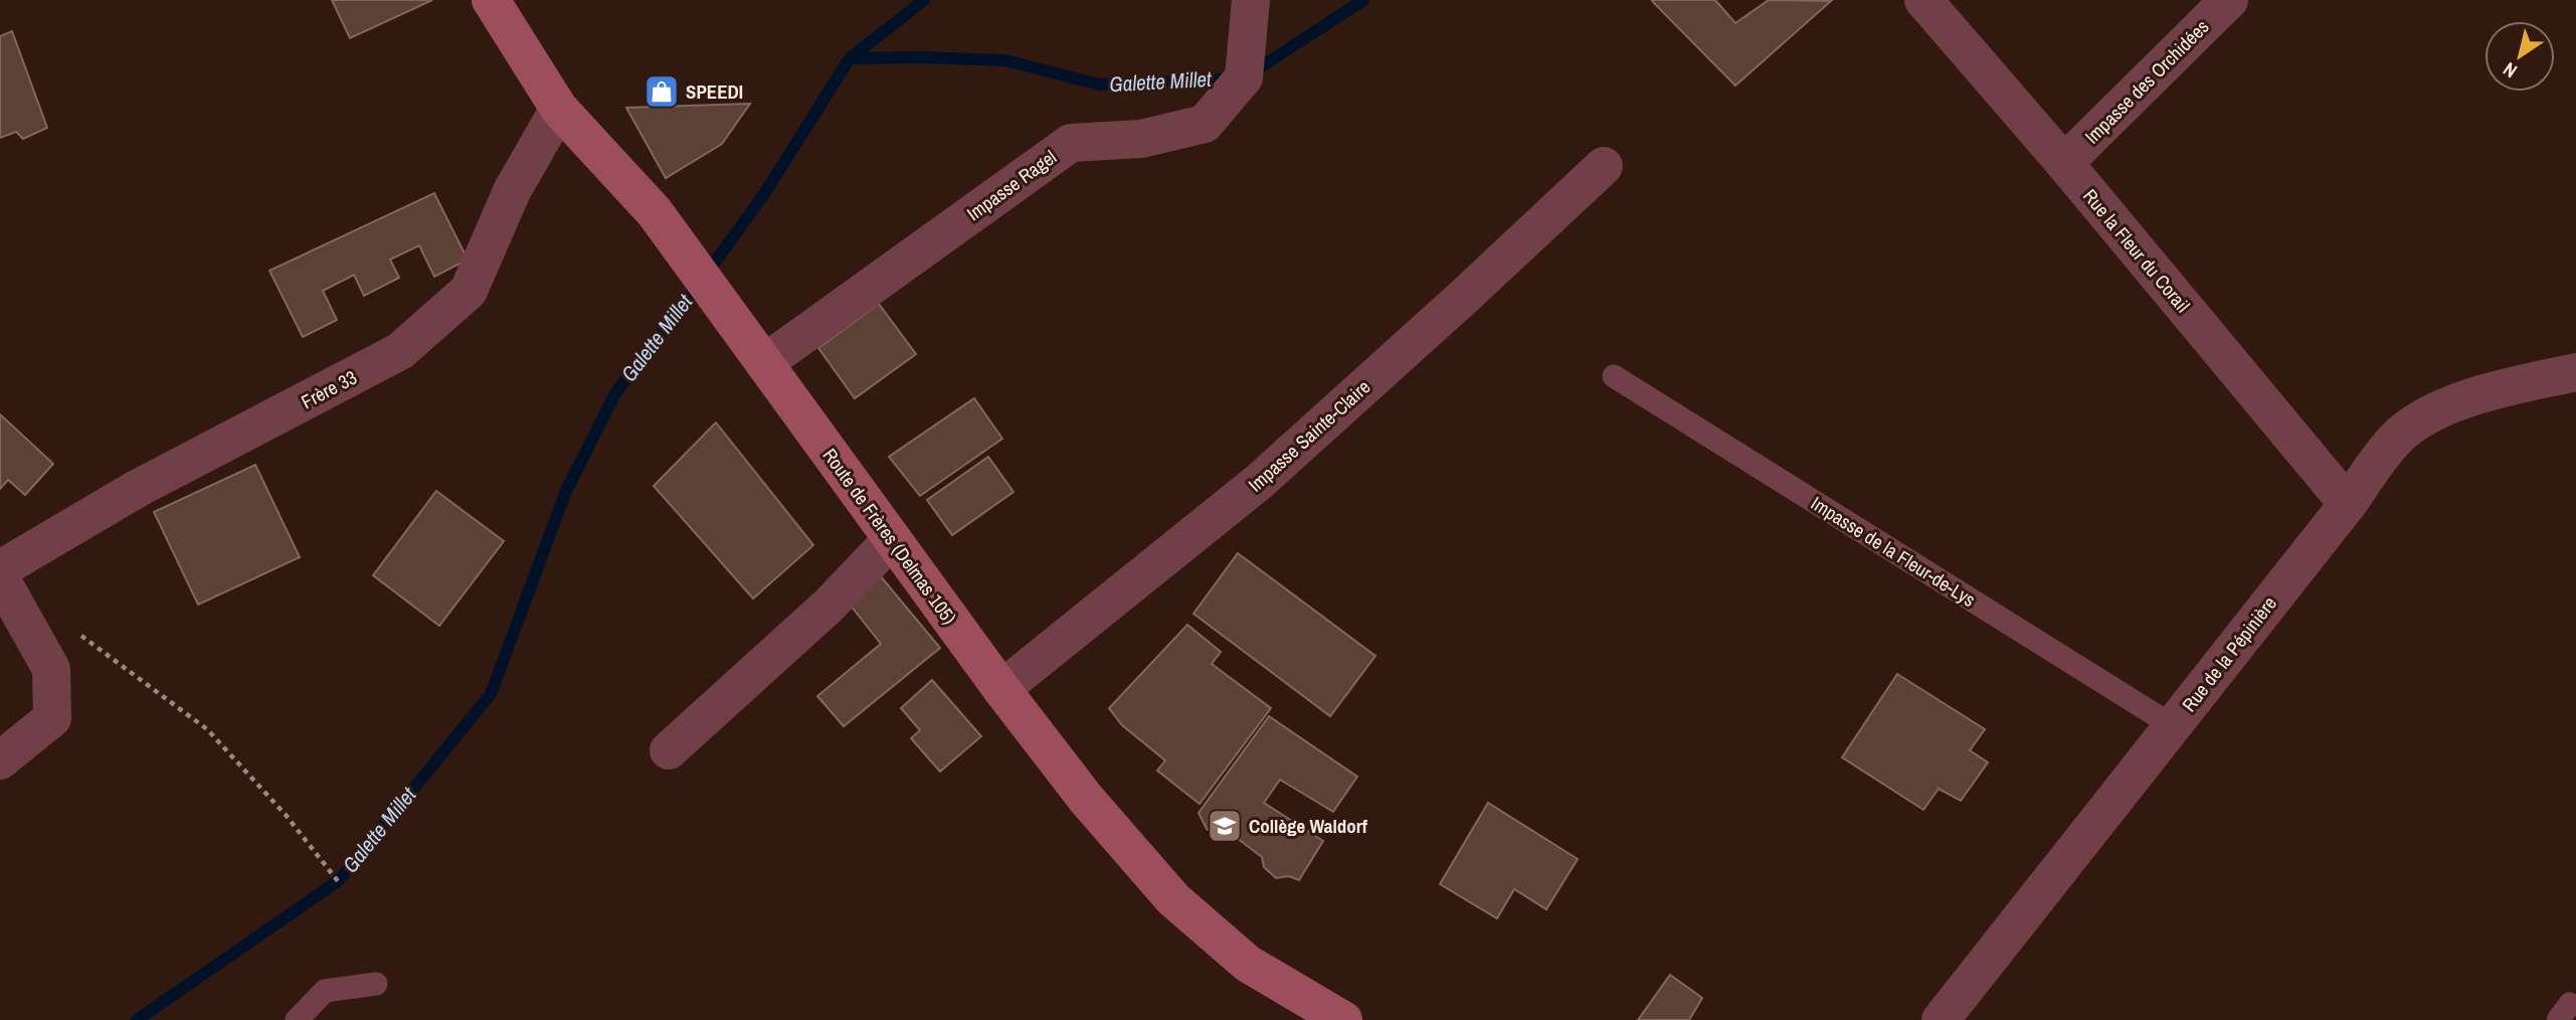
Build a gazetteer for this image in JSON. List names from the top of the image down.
{
  "streets": {
    "main road": ["Route de Frères (Delmas 105)"],
    "street": [
      "Impasse des Orchidées",
      "Impasse Ragel",
      "Rue la Fleur du Corail",
      "Frère 33",
      "Impasse Sainte-Claire",
      "Rue de la Pépinière"
    ],
    "lane": ["Impasse de la Fleur-de-Lys"]
  },
  "crossings": [
    ["Impasse des Orchidées", "Rue la Fleur du Corail"],
    ["Impasse Ragel", "Route de Frères (Delmas 105)"],
    ["Rue la Fleur du Corail", "Rue de la Pépinière"],
    ["Frère 33", "Route de Frères (Delmas 105)"],
    ["Impasse Sainte-Claire", "Route de Frères (Delmas 105)"],
    ["Impasse de la Fleur-de-Lys", "Rue de la Pépinière"]
  ],
  "water": ["Galette Millet"],
  "places": {
    "shop": ["SPEEDI"],
    "school or university": ["Collège Waldorf"]
  },
  "north": "bottom left"
}
